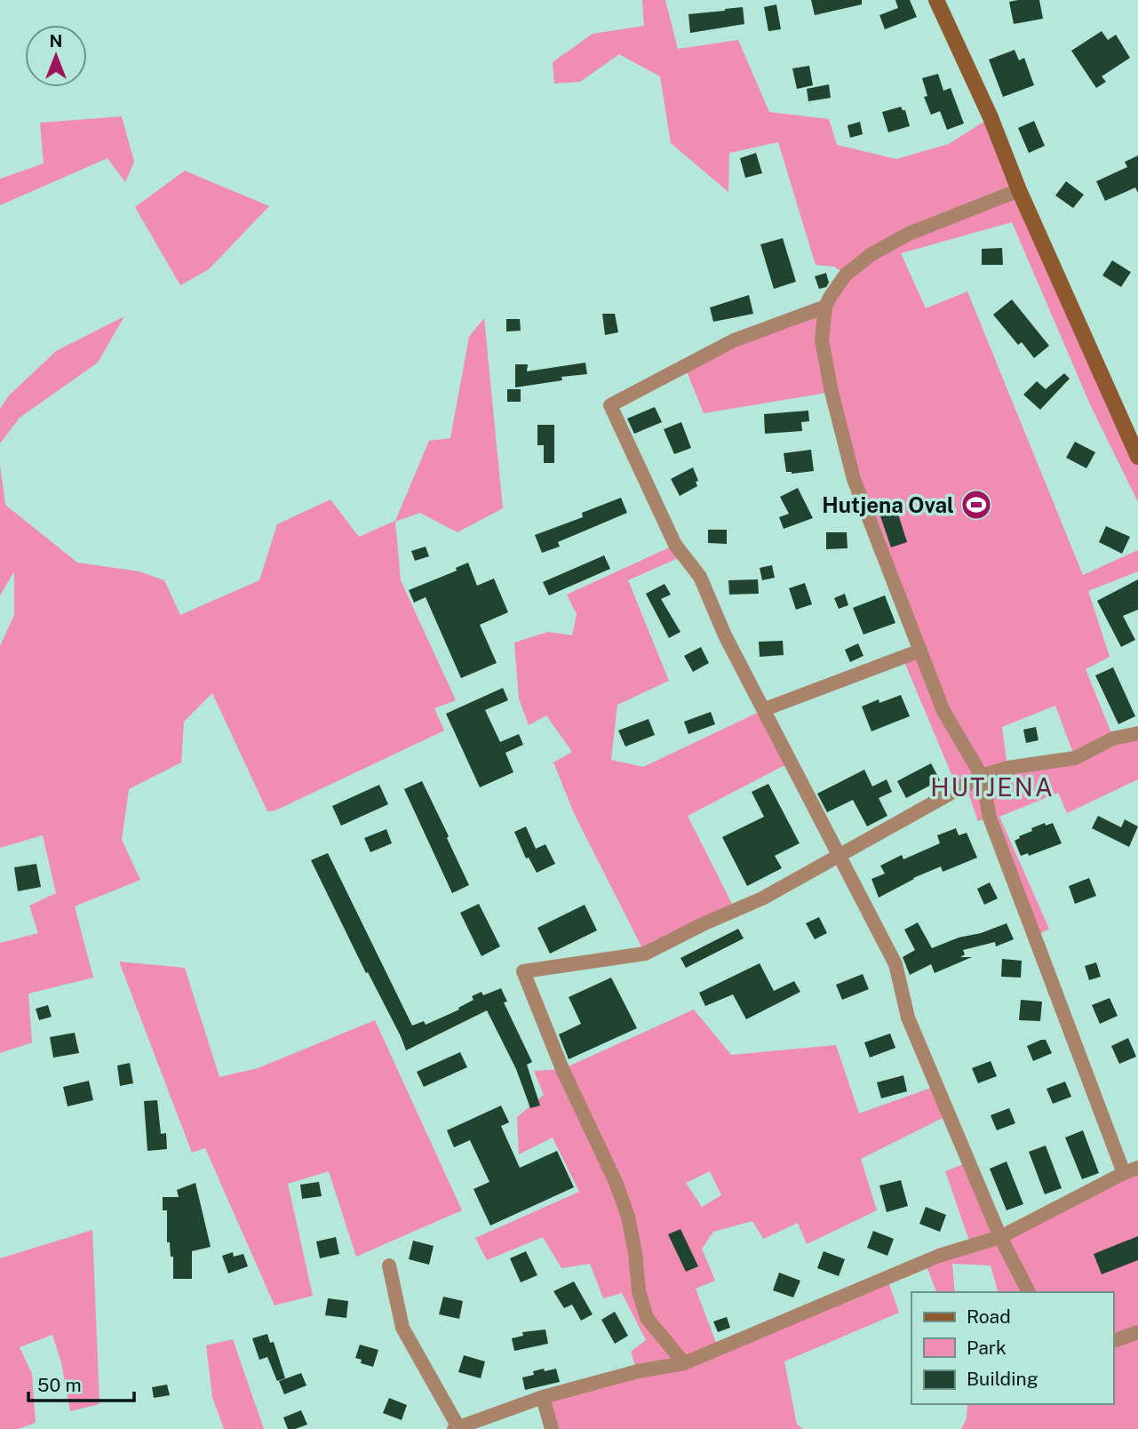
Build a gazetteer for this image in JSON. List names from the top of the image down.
{
  "districts": ["HUTJENA"],
  "places": {
    "sports": ["Hutjena Oval"]
  },
  "legend": ["Road", "Park", "Building"],
  "scale_bar": "50 m",
  "north": "top"
}
